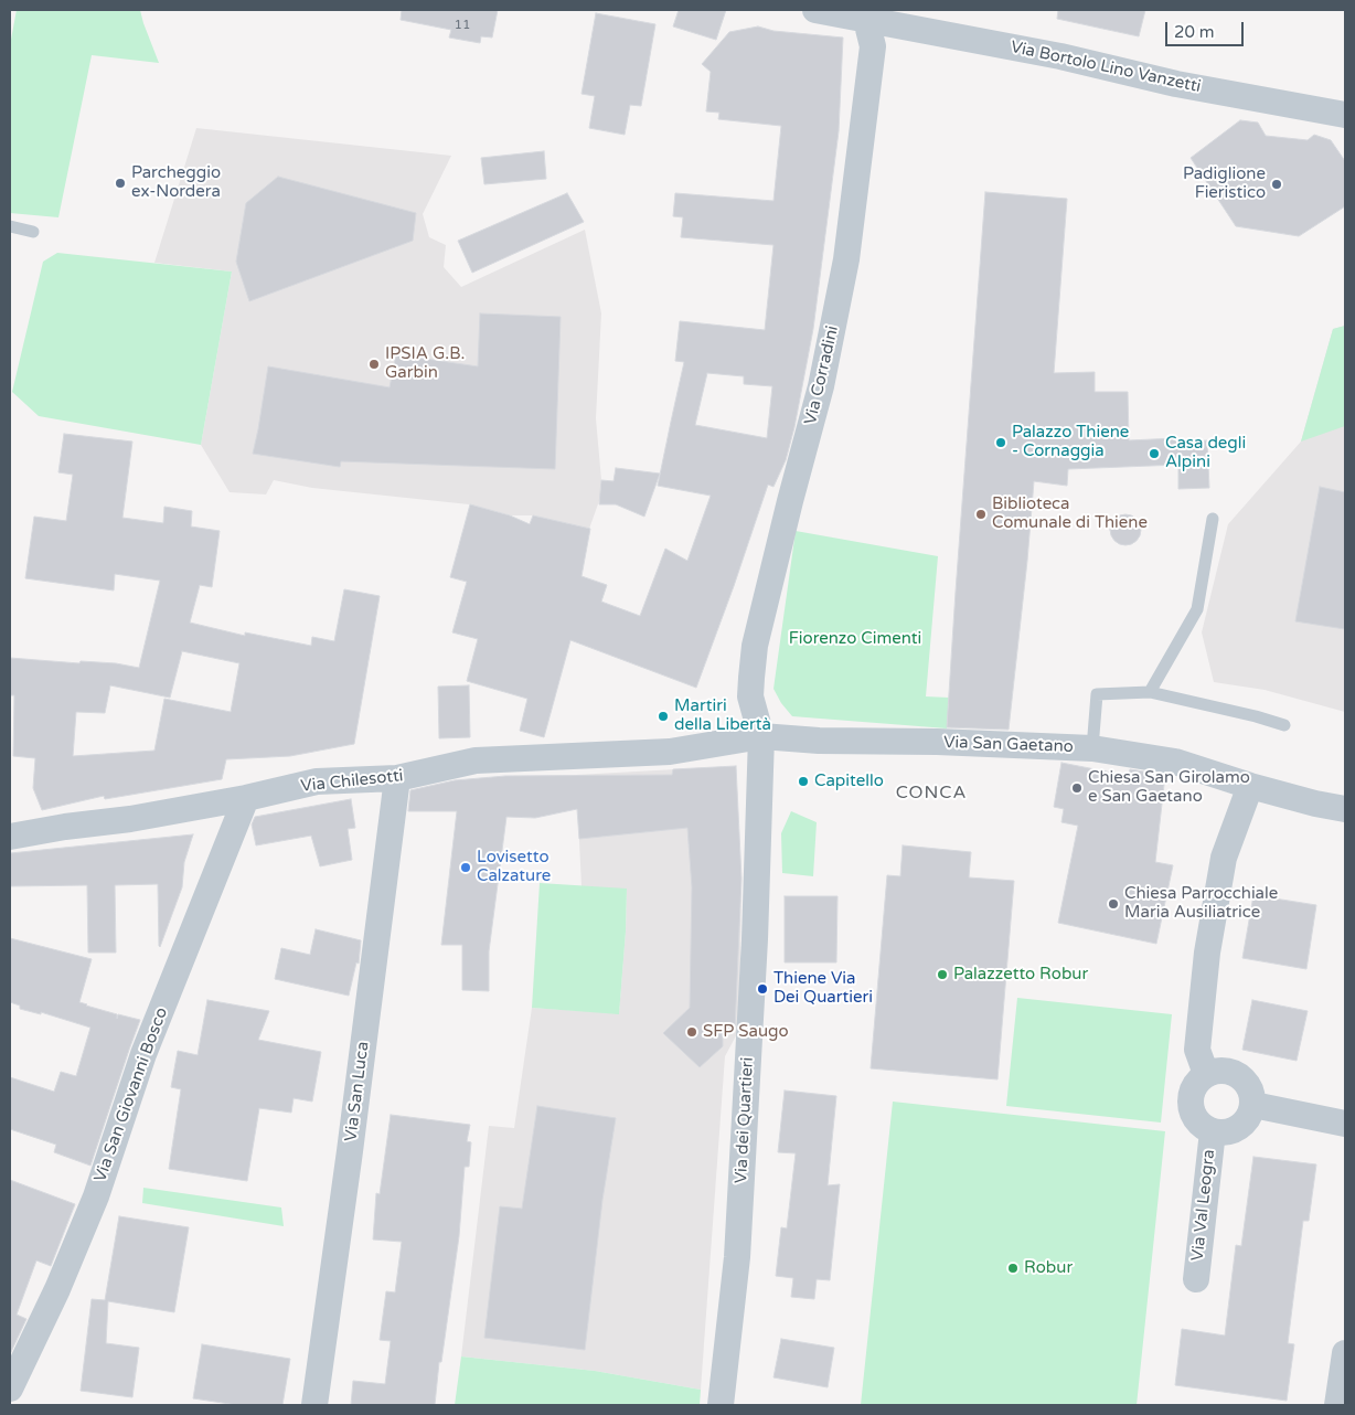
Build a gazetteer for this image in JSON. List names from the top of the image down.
{
  "streets": {
    "street": [
      "Via Bortolo Lino Vanzetti",
      "Via Corradini",
      "Via San Gaetano",
      "Via Chilesotti",
      "Via San Luca",
      "Via San Giovanni Bosco",
      "Via dei Quartieri",
      "Via Val Leogra"
    ]
  },
  "crossings": [
    ["Via Bortolo Lino Vanzetti", "Via Corradini"],
    ["Via Corradini", "Via San Gaetano"],
    ["Via Corradini", "Via Chilesotti"],
    ["Via Corradini", "Via dei Quartieri"],
    ["Via San Gaetano", "Via Chilesotti"],
    ["Via San Gaetano", "Via dei Quartieri"],
    ["Via Chilesotti", "Via San Luca"],
    ["Via Chilesotti", "Via San Giovanni Bosco"],
    ["Via Chilesotti", "Via dei Quartieri"]
  ],
  "districts": ["CONCA"],
  "parks": ["Fiorenzo Cimenti"],
  "places": [
    "Parcheggio ex-Nordera",
    "Padiglione Fieristico",
    "IPSIA G.B. Garbin",
    "Palazzo Thiene - Cornaggia",
    "Casa degli Alpini",
    "Biblioteca Comunale di Thiene",
    "Martiri della Libertà",
    "Capitello",
    "Chiesa San Girolamo e San Gaetano",
    "Lovisetto Calzature",
    "Chiesa Parrocchiale Maria Ausiliatrice",
    "Palazzetto Robur",
    "Thiene Via Dei Quartieri",
    "SFP Saugo",
    "Robur"
  ],
  "house_numbers": ["11"],
  "scale_bar": "20 m"
}
